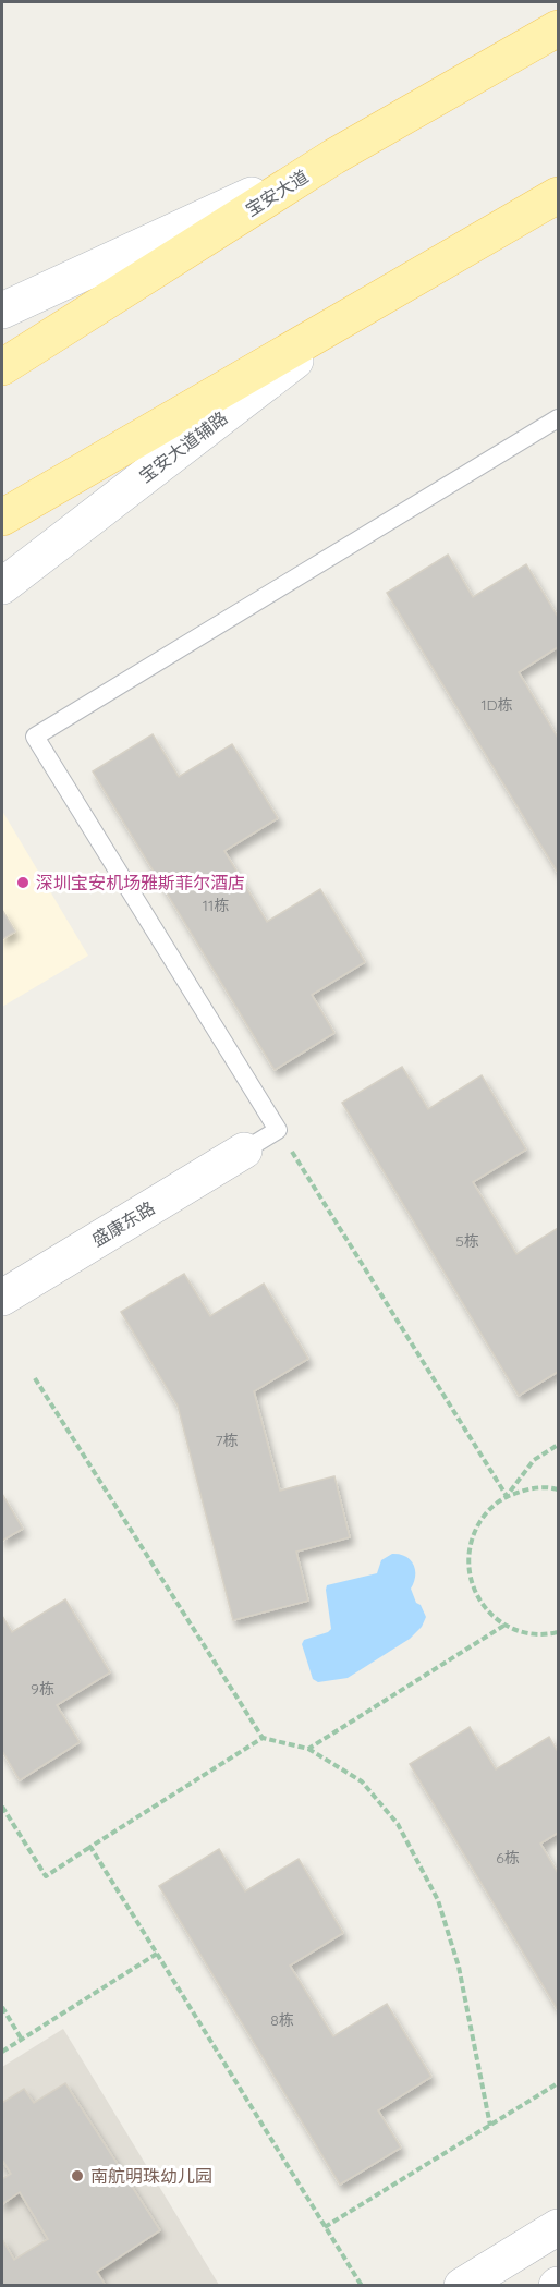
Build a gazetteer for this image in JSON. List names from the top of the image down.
{
  "streets": {
    "main road": ["宝安大道", "宝安大道辅路", "盛康东路"]
  },
  "places": ["深圳宝安机场雅斯菲尔酒店", "南航明珠幼儿园"],
  "house_numbers": [
    "1D栋",
    "11栋",
    "5栋",
    "7栋",
    "9栋",
    "6栋",
    "8栋"
  ]
}
